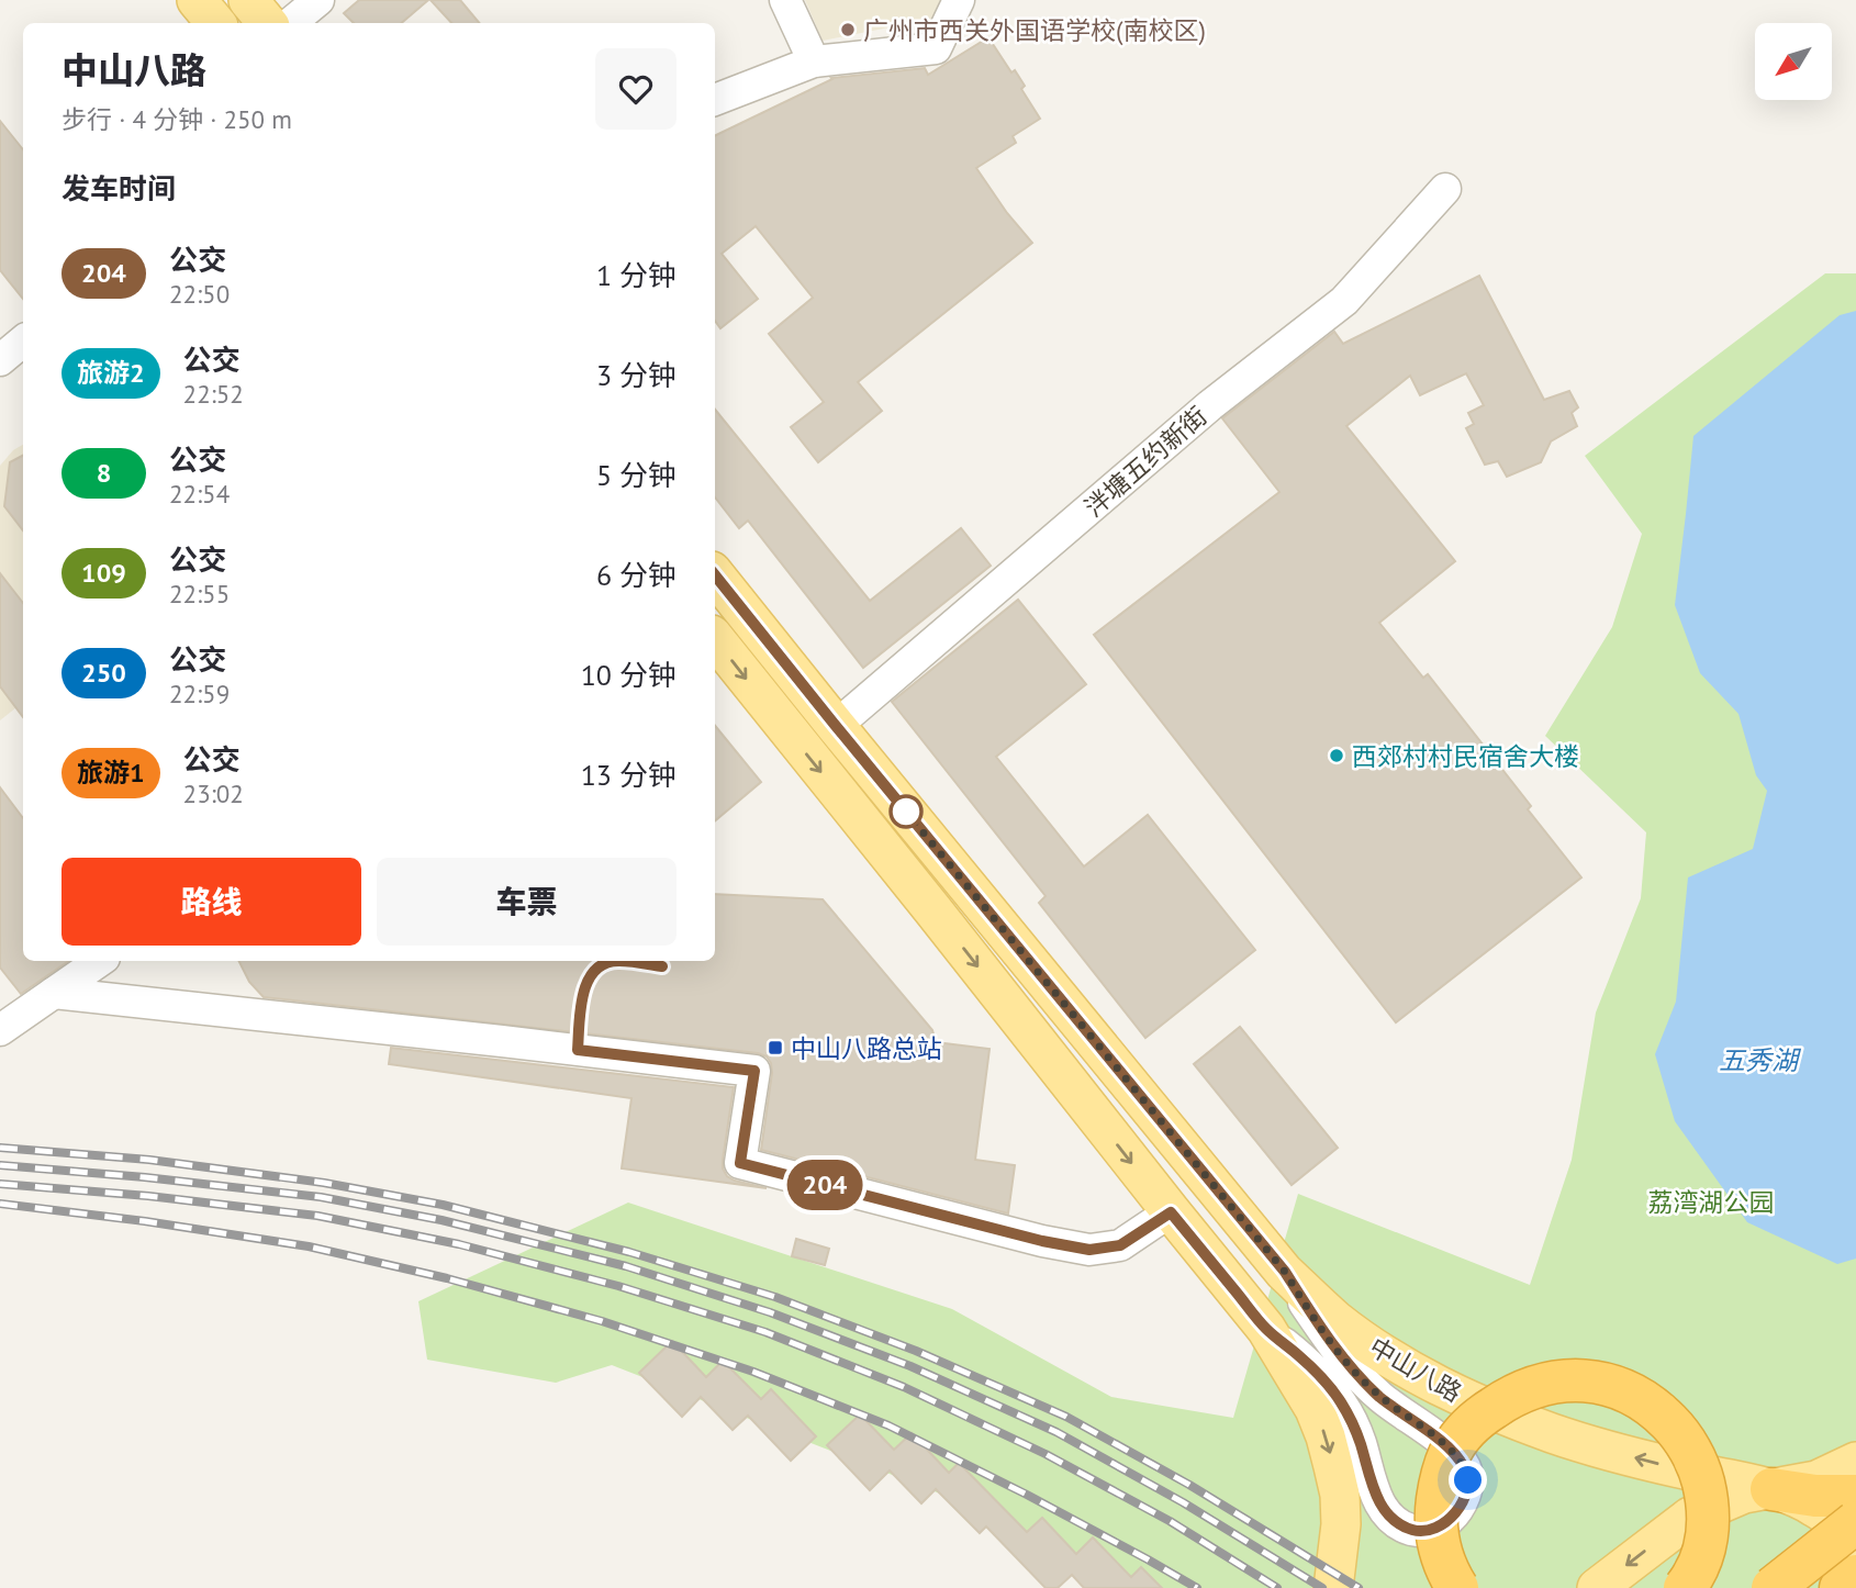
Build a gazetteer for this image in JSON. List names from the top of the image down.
{
  "streets": {
    "main road": ["中山八路"],
    "street": ["泮塘五约新街"]
  },
  "crossings": [
    ["泮塘五约新街", "中山八路"]
  ],
  "one_way": ["中山八路"],
  "water": ["五秀湖"],
  "parks": ["荔湾湖公园"],
  "places": {
    "other": ["广州市西关外国语学校(南校区)", "西郊村村民宿舍大楼"],
    "transit": ["中山八路总站"]
  },
  "lines": ["bus line 204"],
  "north": "bottom left",
  "page": {
    "on_map": "204",
    "heading": [
      ["中山八路", "步行 · 4 分钟 · 250 m"],
      "发车时间"
    ],
    "list": [
      {
        "mark": "204",
        "name": "公交",
        "note": "22:50",
        "value": "1 分钟"
      },
      {
        "mark": "旅游2",
        "name": "公交",
        "note": "22:52",
        "value": "3 分钟"
      },
      {
        "mark": "8",
        "name": "公交",
        "note": "22:54",
        "value": "5 分钟"
      },
      {
        "mark": "109",
        "name": "公交",
        "note": "22:55",
        "value": "6 分钟"
      },
      {
        "mark": "250",
        "name": "公交",
        "note": "22:59",
        "value": "10 分钟"
      },
      {
        "mark": "旅游1",
        "name": "公交",
        "note": "23:02",
        "value": "13 分钟"
      }
    ],
    "buttons": ["路线", "车票"]
  }
}
